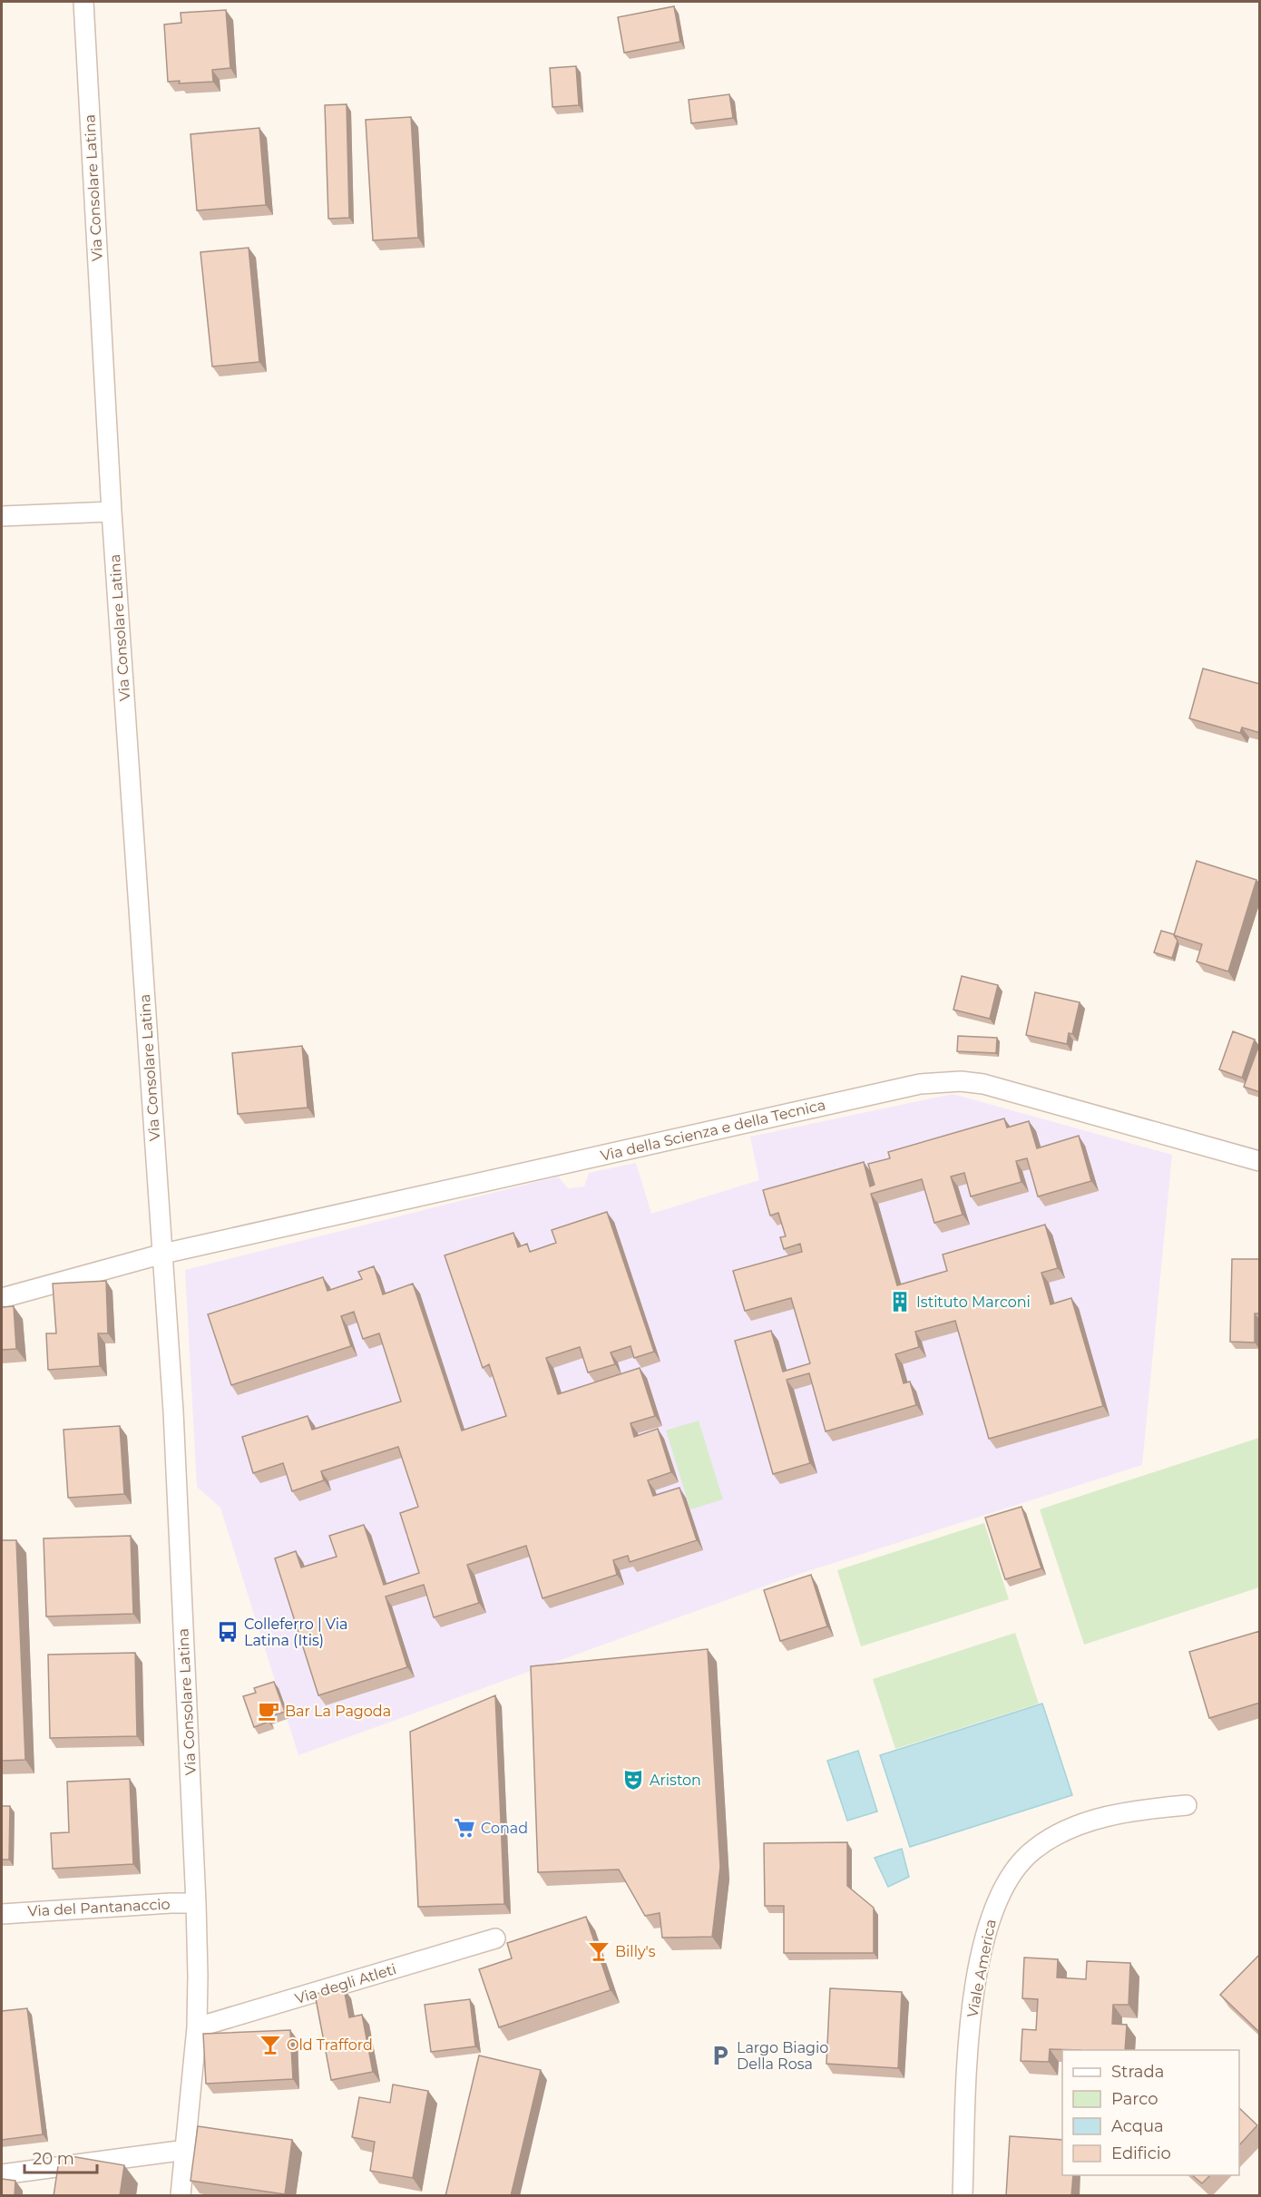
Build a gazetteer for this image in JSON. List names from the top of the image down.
{
  "streets": {
    "street": [
      "Via Consolare Latina",
      "Via della Scienza e della Tecnica",
      "Via del Pantanaccio",
      "Viale America",
      "Via degli Atleti"
    ]
  },
  "crossings": [
    ["Via Consolare Latina", "Via della Scienza e della Tecnica"],
    ["Via Consolare Latina", "Via del Pantanaccio"],
    ["Via Consolare Latina", "Via degli Atleti"]
  ],
  "places": {
    "building": ["Istituto Marconi"],
    "bus stop": ["Colleferro | Via Latina (Itis)"],
    "cafe": ["Bar La Pagoda"],
    "theatre": ["Ariston"],
    "supermarket": ["Conad"],
    "bar": ["Billy's", "Old Trafford"],
    "parking": ["Largo Biagio Della Rosa"]
  },
  "legend": [
    "Strada",
    "Parco",
    "Acqua",
    "Edificio"
  ],
  "scale_bar": "20 m"
}
